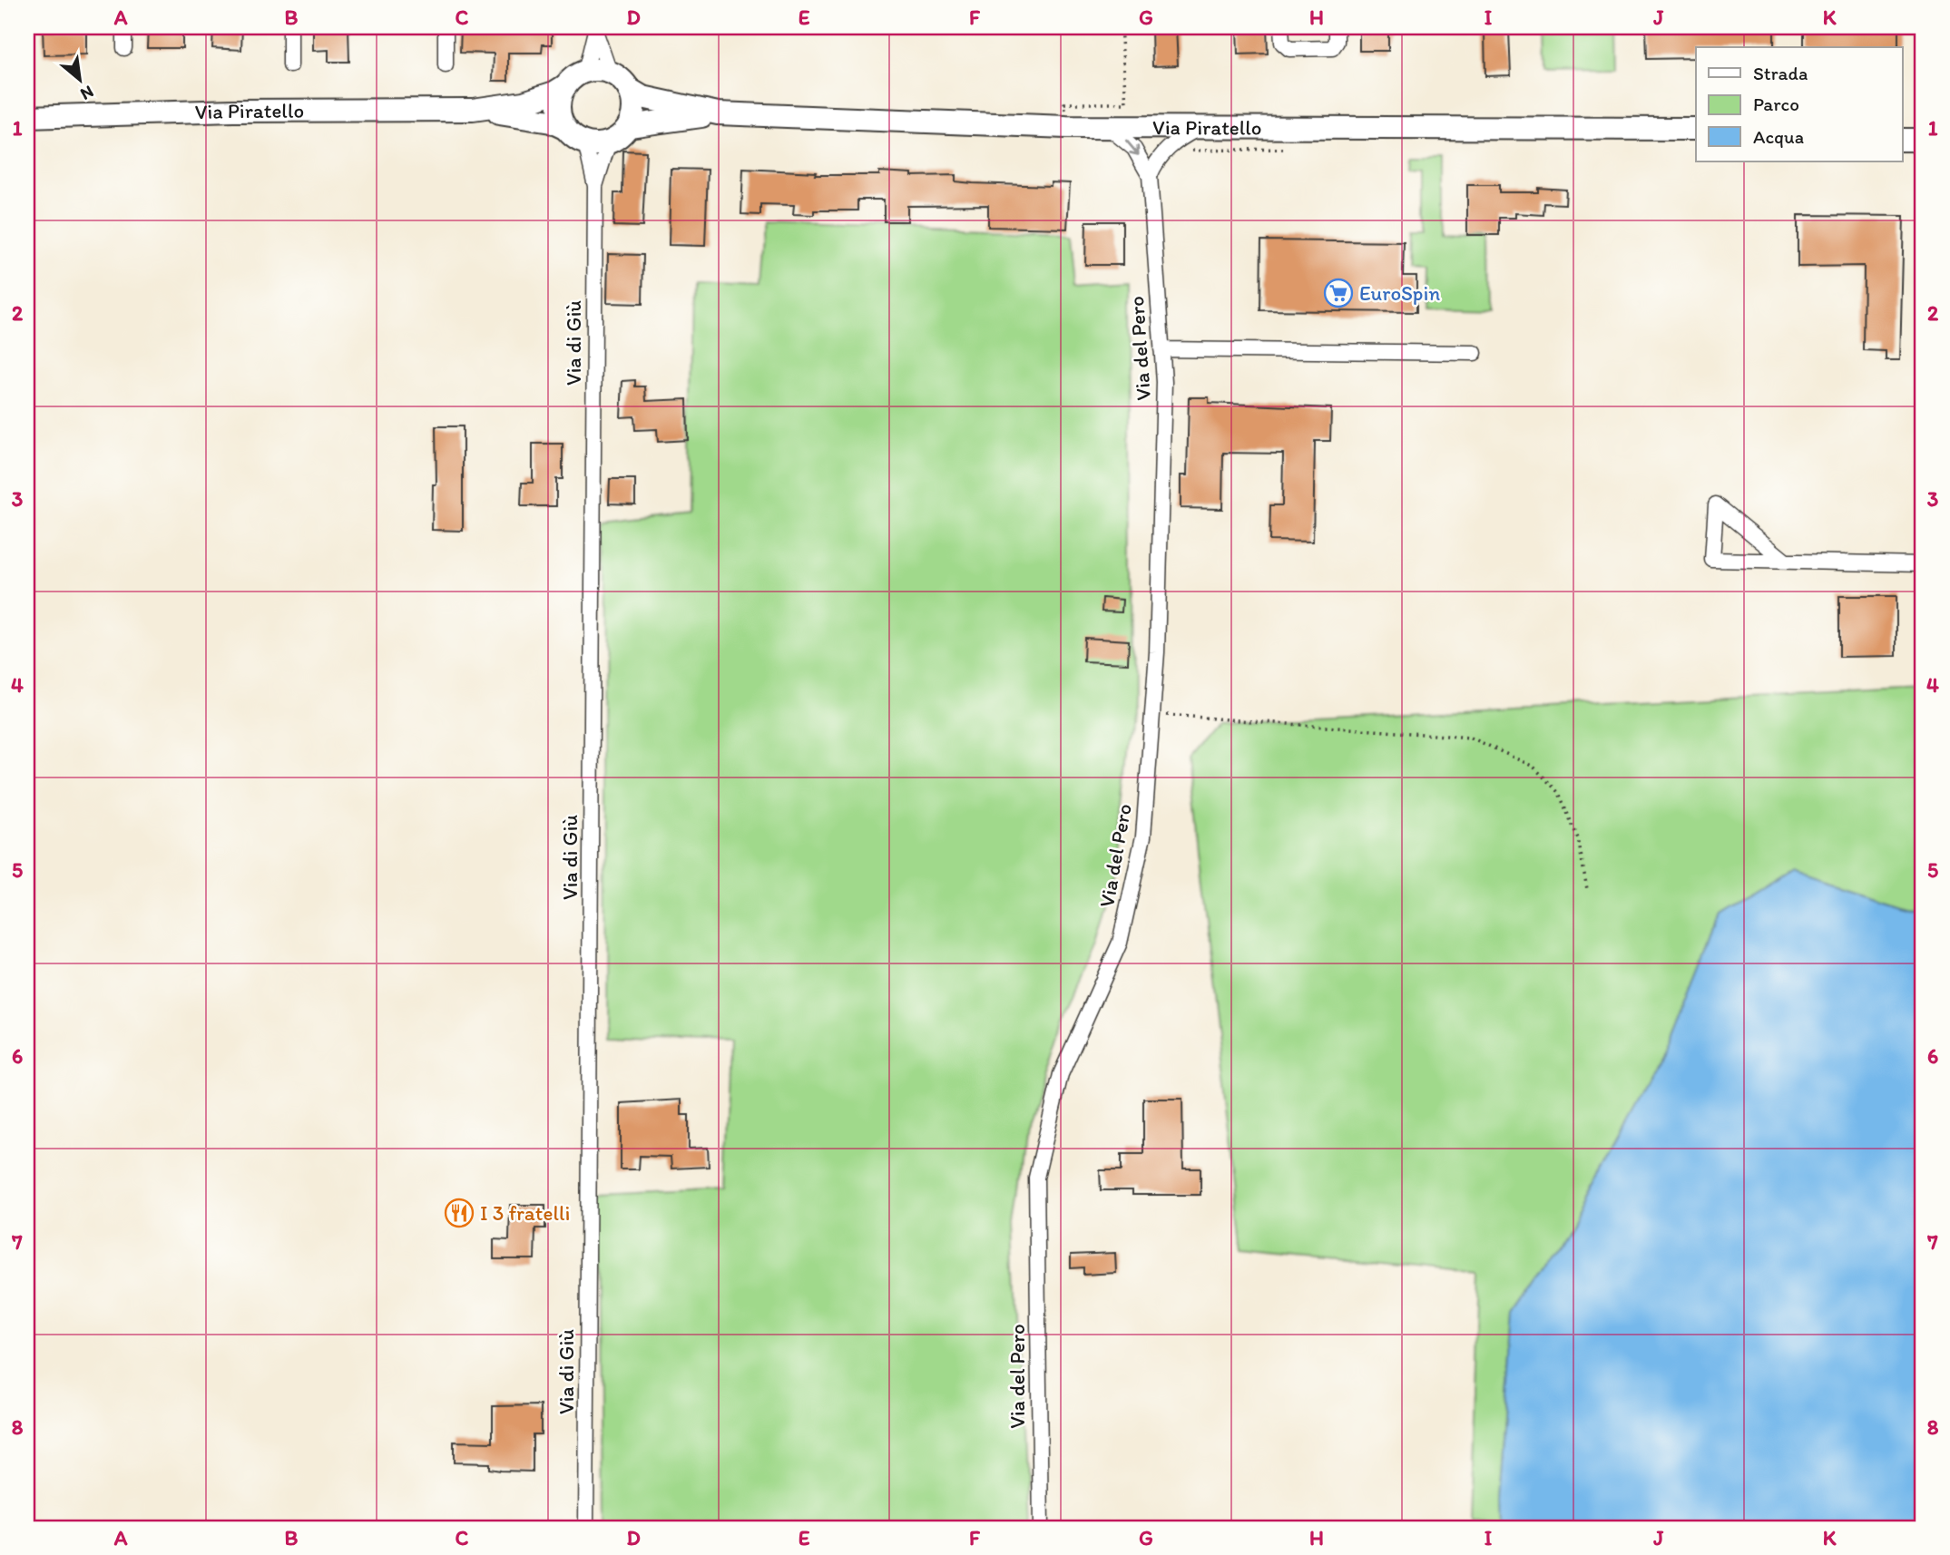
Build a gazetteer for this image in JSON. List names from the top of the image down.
{
  "streets": {
    "main road": ["Via Piratello"],
    "street": ["Via di Giù", "Via del Pero"]
  },
  "crossings": [
    ["Via Piratello", "Via di Giù"],
    ["Via Piratello", "Via del Pero"]
  ],
  "places": {
    "supermarket": ["EuroSpin"],
    "restaurant": ["I 3 fratelli"]
  },
  "legend": ["Strada", "Parco", "Acqua"],
  "north": "bottom right",
  "grid": {
    "columns": [
      "A",
      "B",
      "C",
      "D",
      "E",
      "F",
      "G",
      "H",
      "I",
      "J",
      "K"
    ],
    "rows": [
      "1",
      "2",
      "3",
      "4",
      "5",
      "6",
      "7",
      "8"
    ]
  }
}
